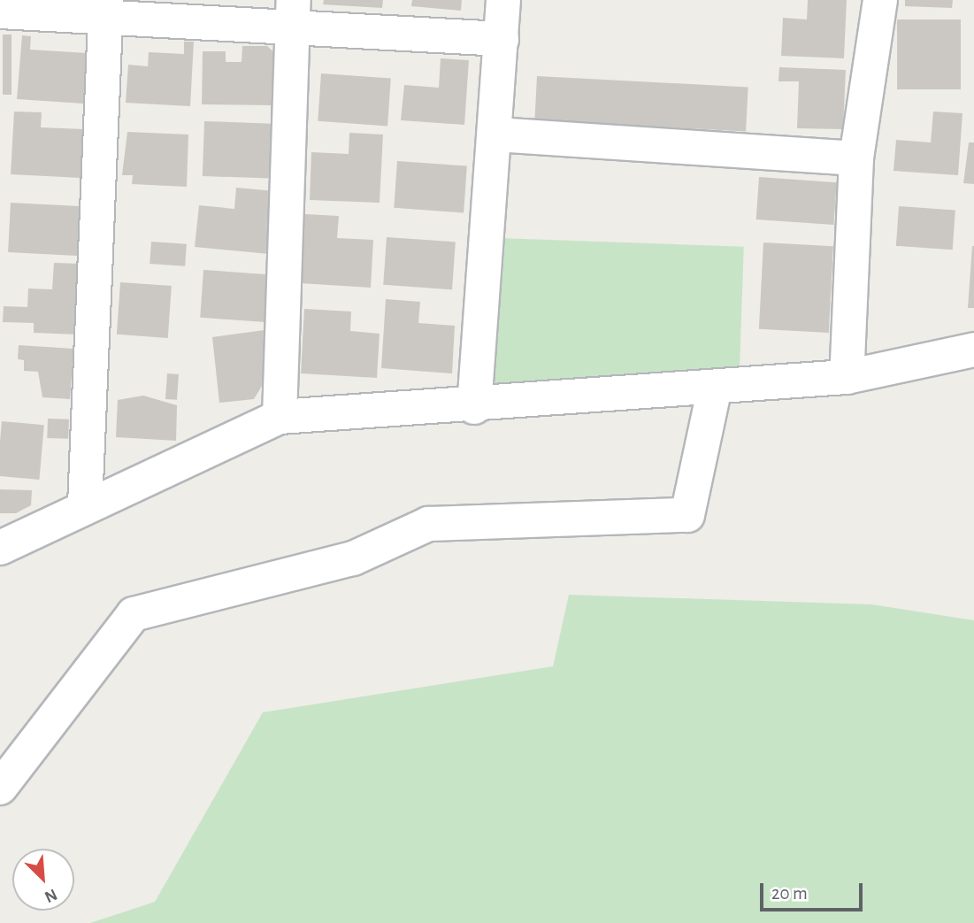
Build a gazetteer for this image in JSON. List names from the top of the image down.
{
  "scale_bar": "20 m",
  "north": "bottom right"
}
